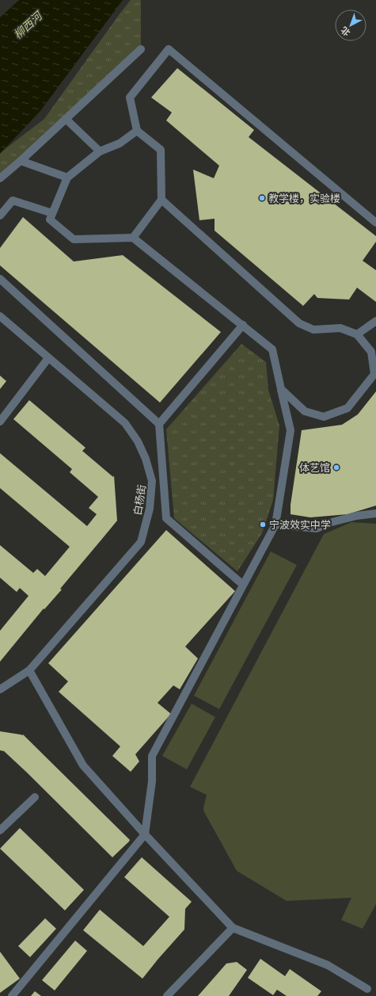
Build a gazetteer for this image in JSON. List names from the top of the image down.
{
  "streets": {
    "street": ["白杨街"]
  },
  "water": ["柳西河"],
  "places": ["教学楼，实验楼", "体艺馆", "宁波效实中学"],
  "north": "bottom left"
}
